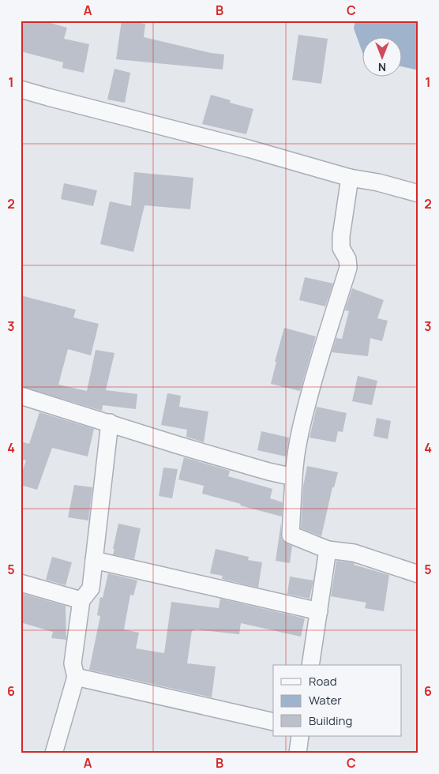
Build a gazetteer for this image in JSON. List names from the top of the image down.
{
  "legend": ["Road", "Water", "Building"],
  "north": "bottom",
  "grid": {
    "columns": ["A", "B", "C"],
    "rows": [
      "1",
      "2",
      "3",
      "4",
      "5",
      "6"
    ]
  }
}
